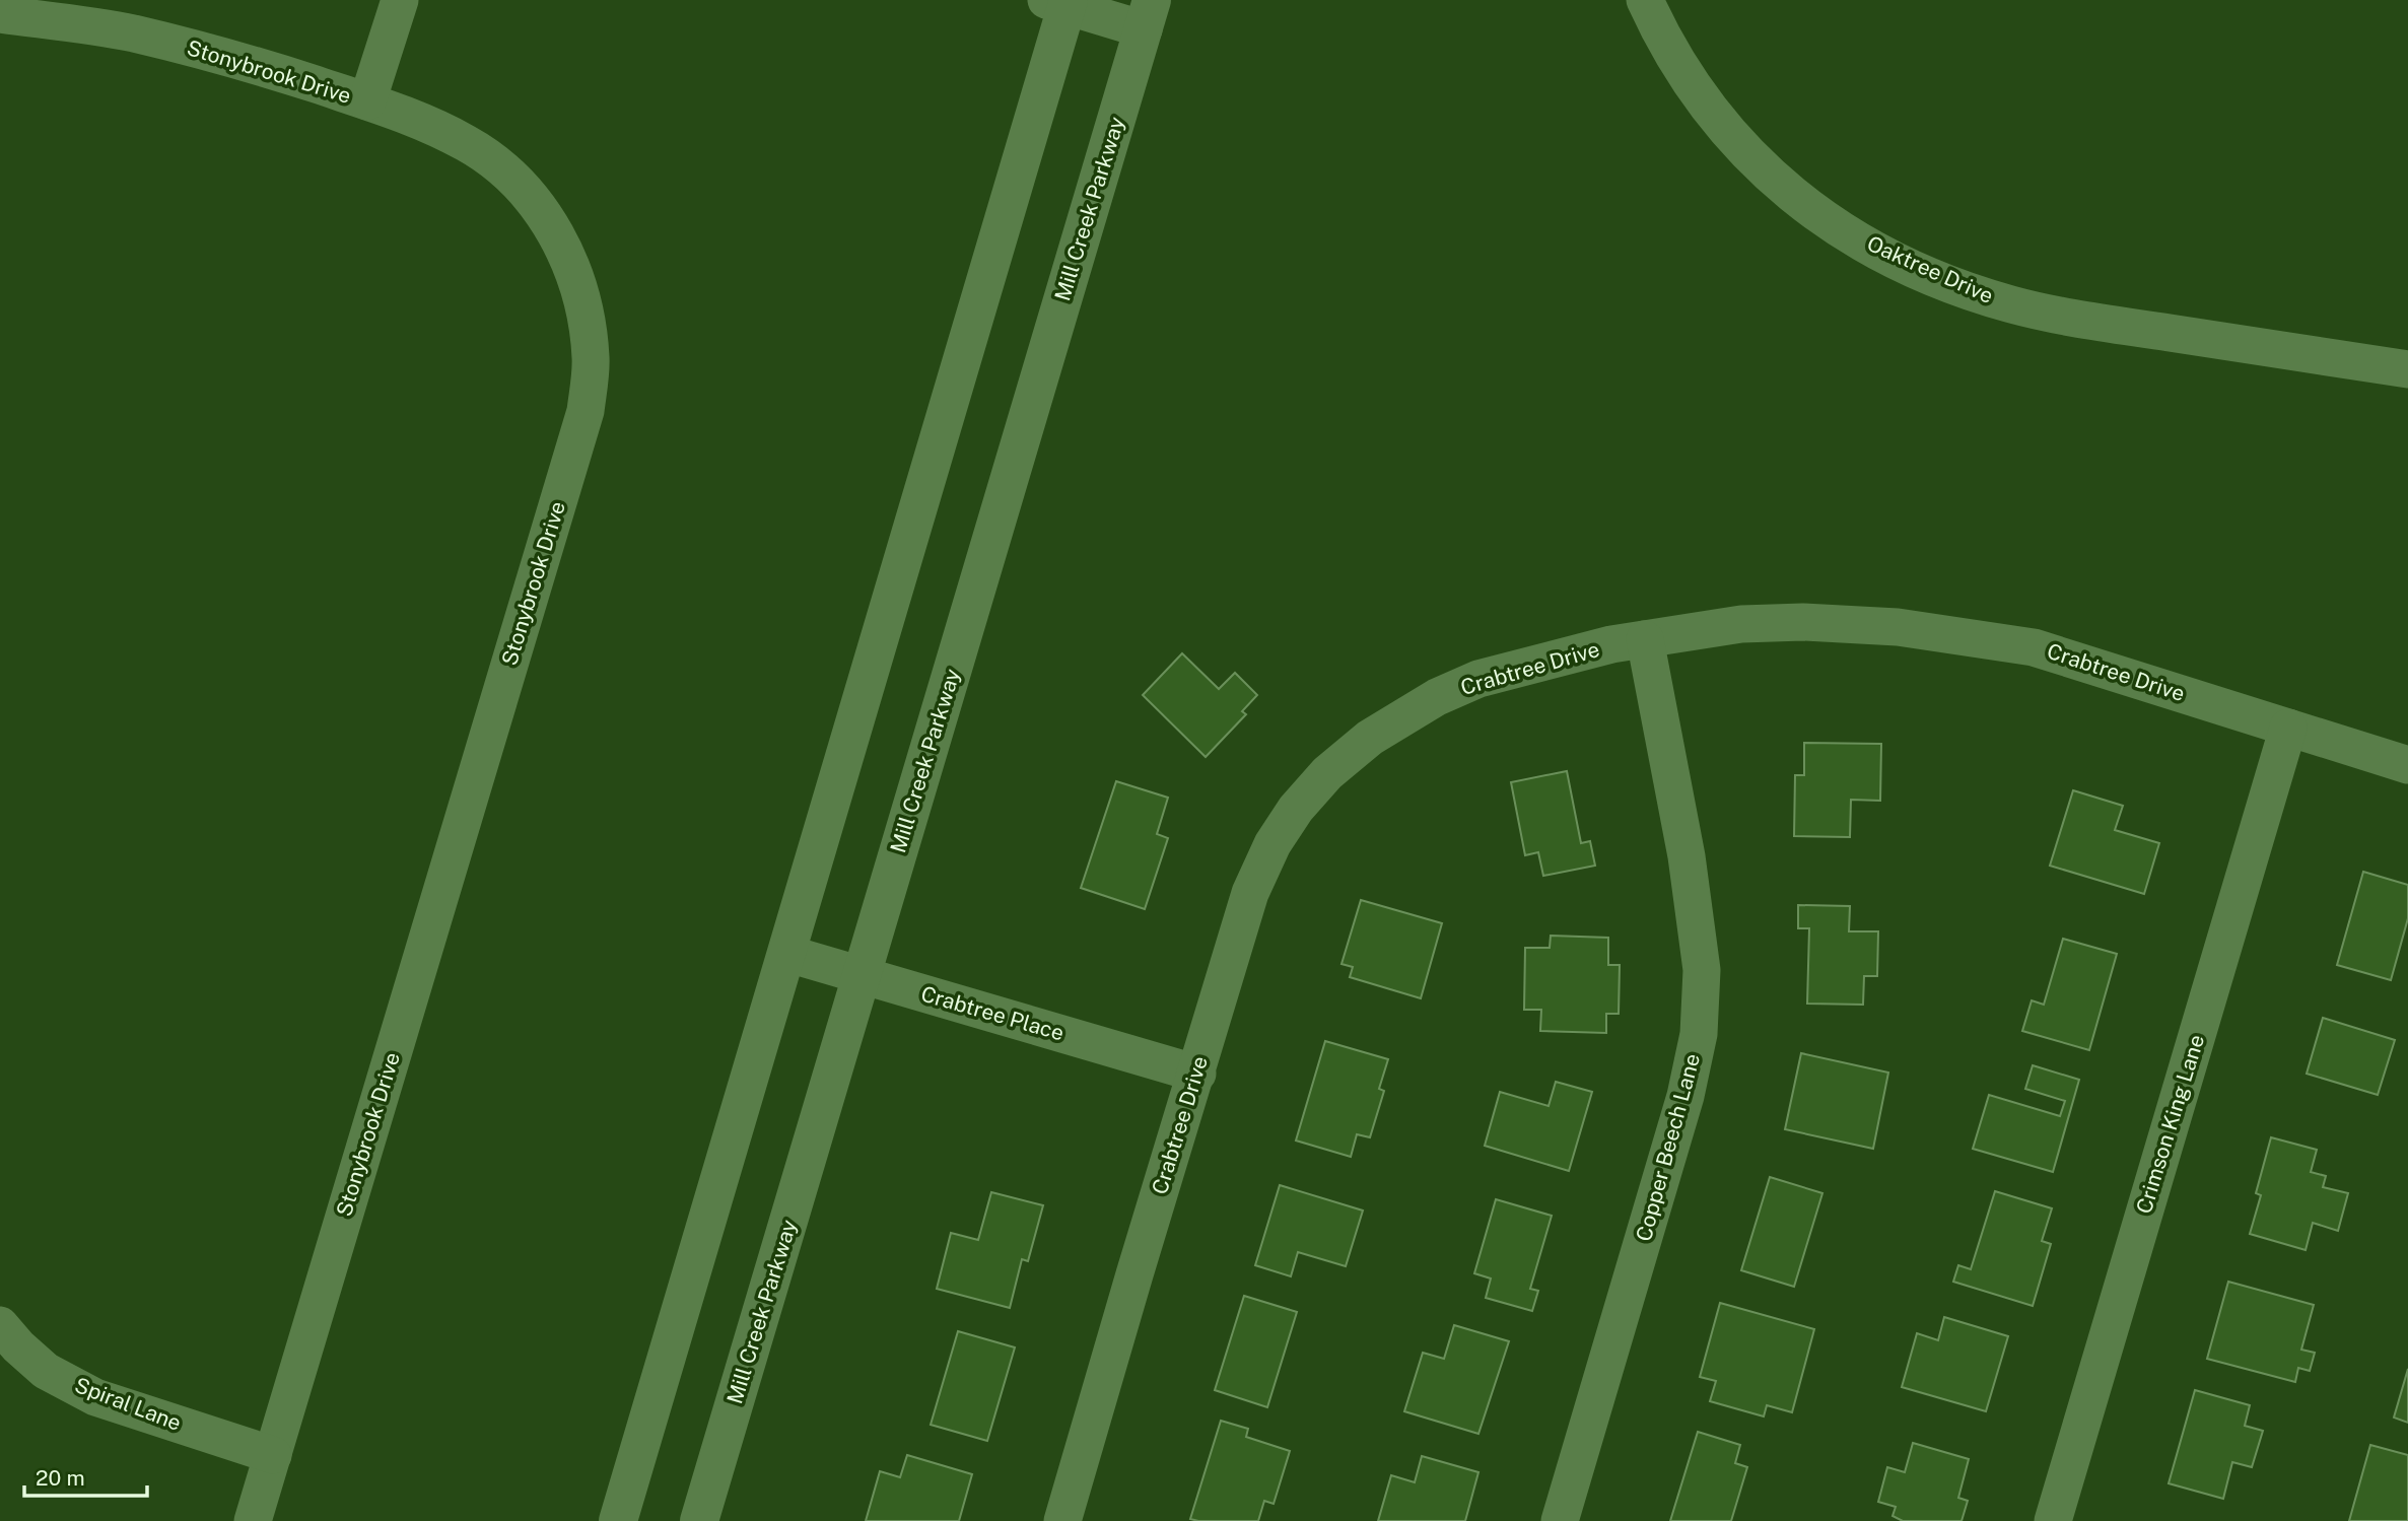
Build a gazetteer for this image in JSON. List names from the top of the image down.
{
  "streets": {
    "main road": ["Mill Creek Parkway"],
    "street": [
      "Stonybrook Drive",
      "Oaktree Drive",
      "Crabtree Drive",
      "Crabtree Place",
      "Crimson King Lane",
      "Copper Beech Lane",
      "Spiral Lane"
    ]
  },
  "crossings": [
    ["Stonybrook Drive", "Spiral Lane"],
    ["Mill Creek Parkway", "Crabtree Place"],
    ["Crabtree Drive", "Crabtree Place"],
    ["Crabtree Drive", "Crimson King Lane"],
    ["Crabtree Drive", "Copper Beech Lane"]
  ],
  "scale_bar": "20 m"
}
